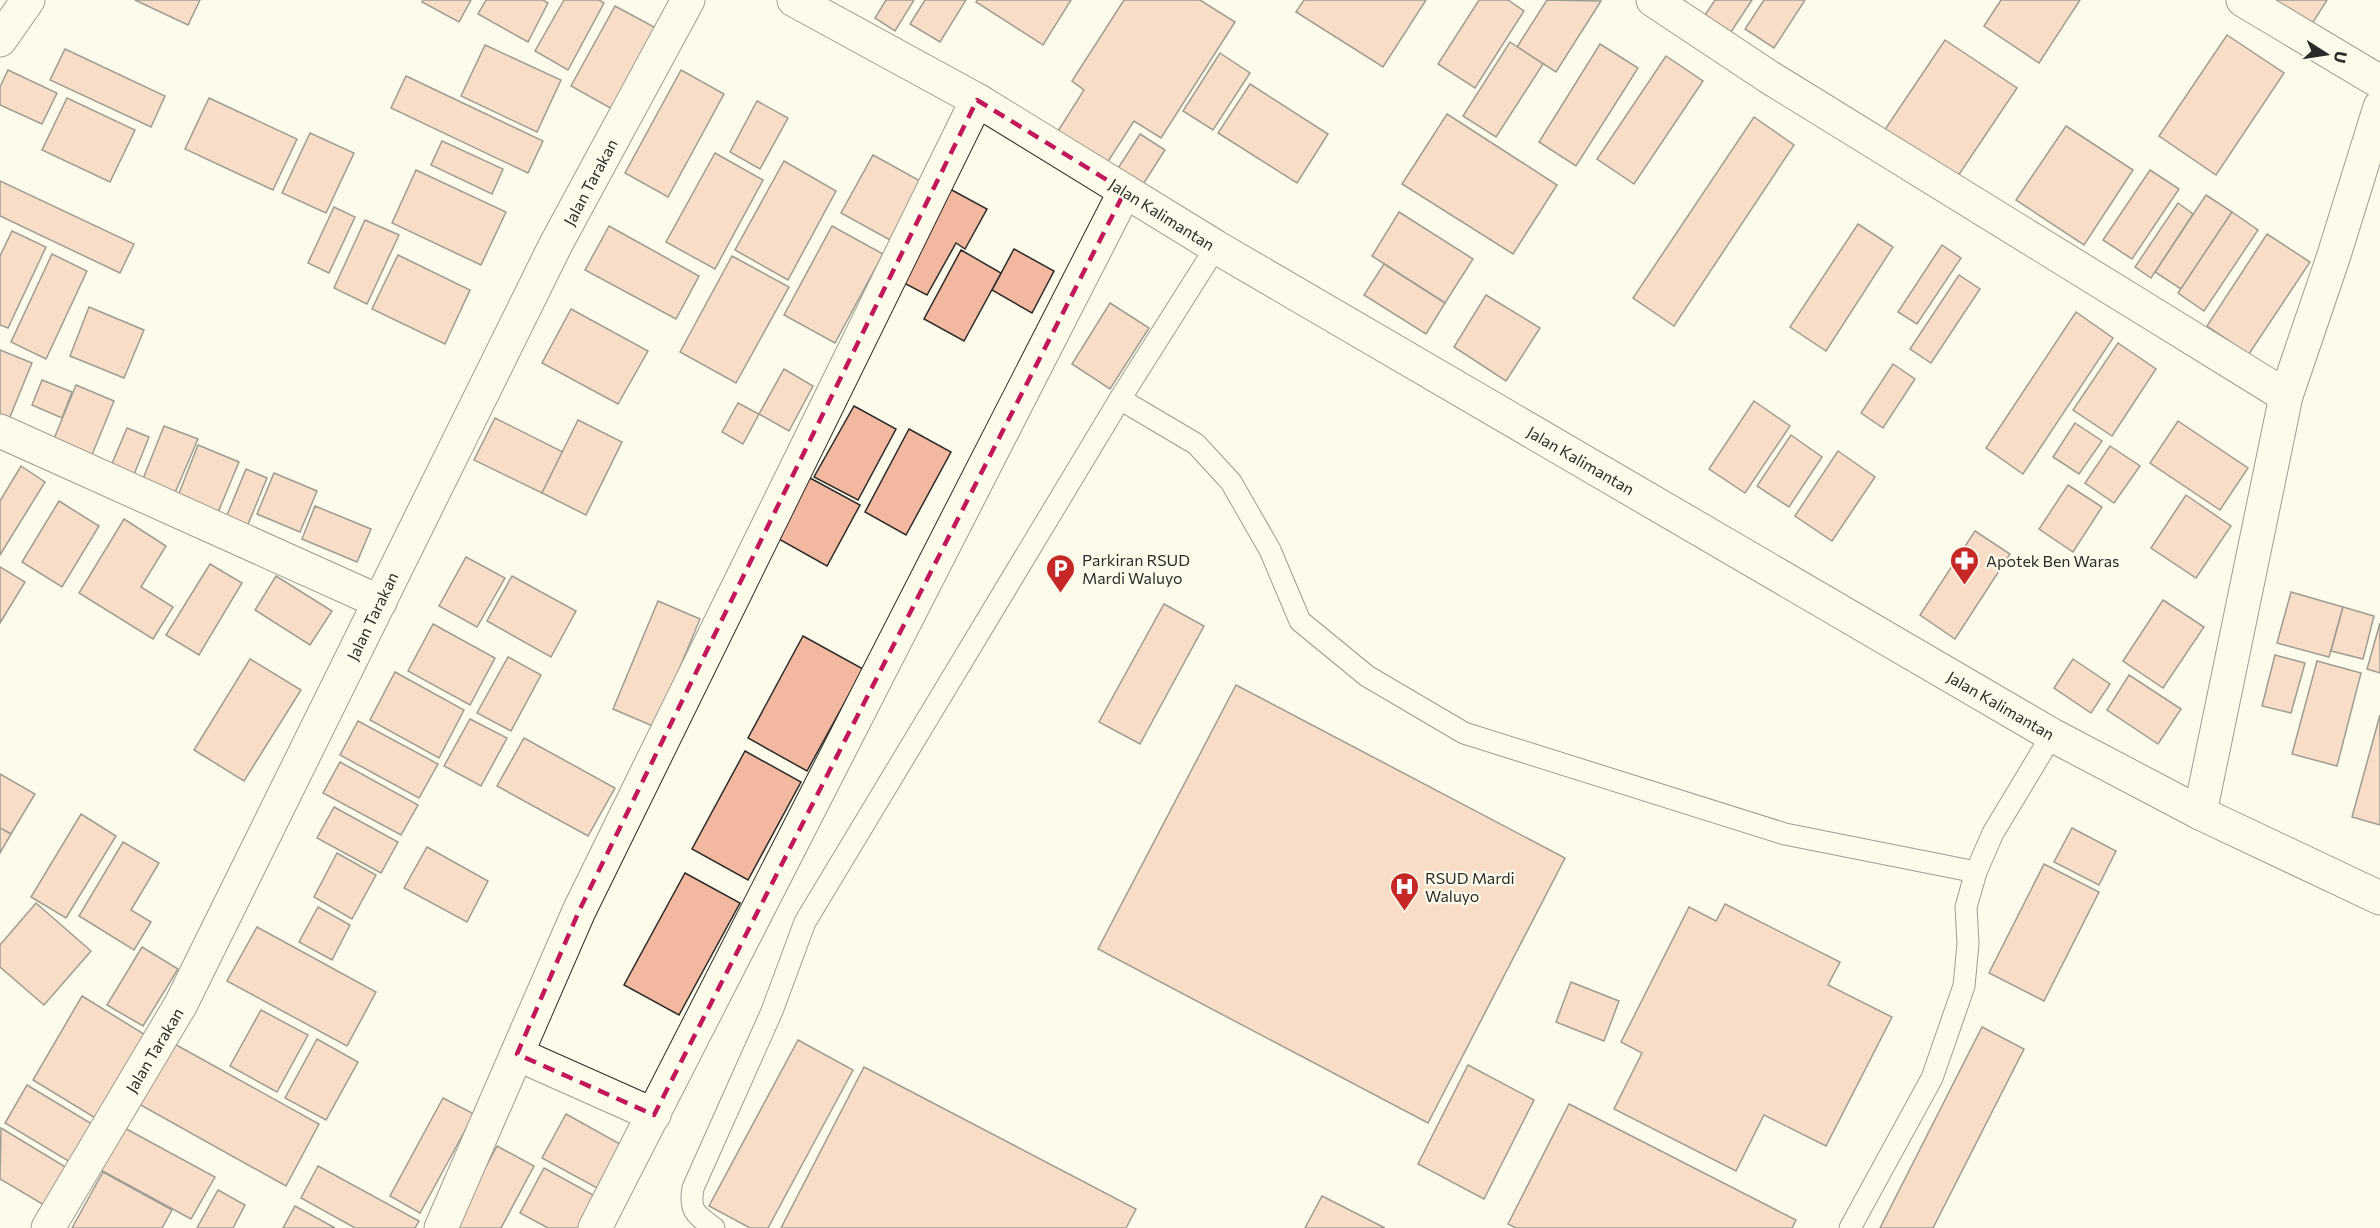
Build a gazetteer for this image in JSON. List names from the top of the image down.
{
  "streets": {
    "main road": ["Jalan Tarakan", "Jalan Kalimantan"]
  },
  "places": {
    "pharmacy": ["Apotek Ben Waras"],
    "parking": ["Parkiran RSUD Mardi Waluyo"],
    "hospital": ["RSUD Mardi Waluyo"]
  },
  "north": "right"
}
